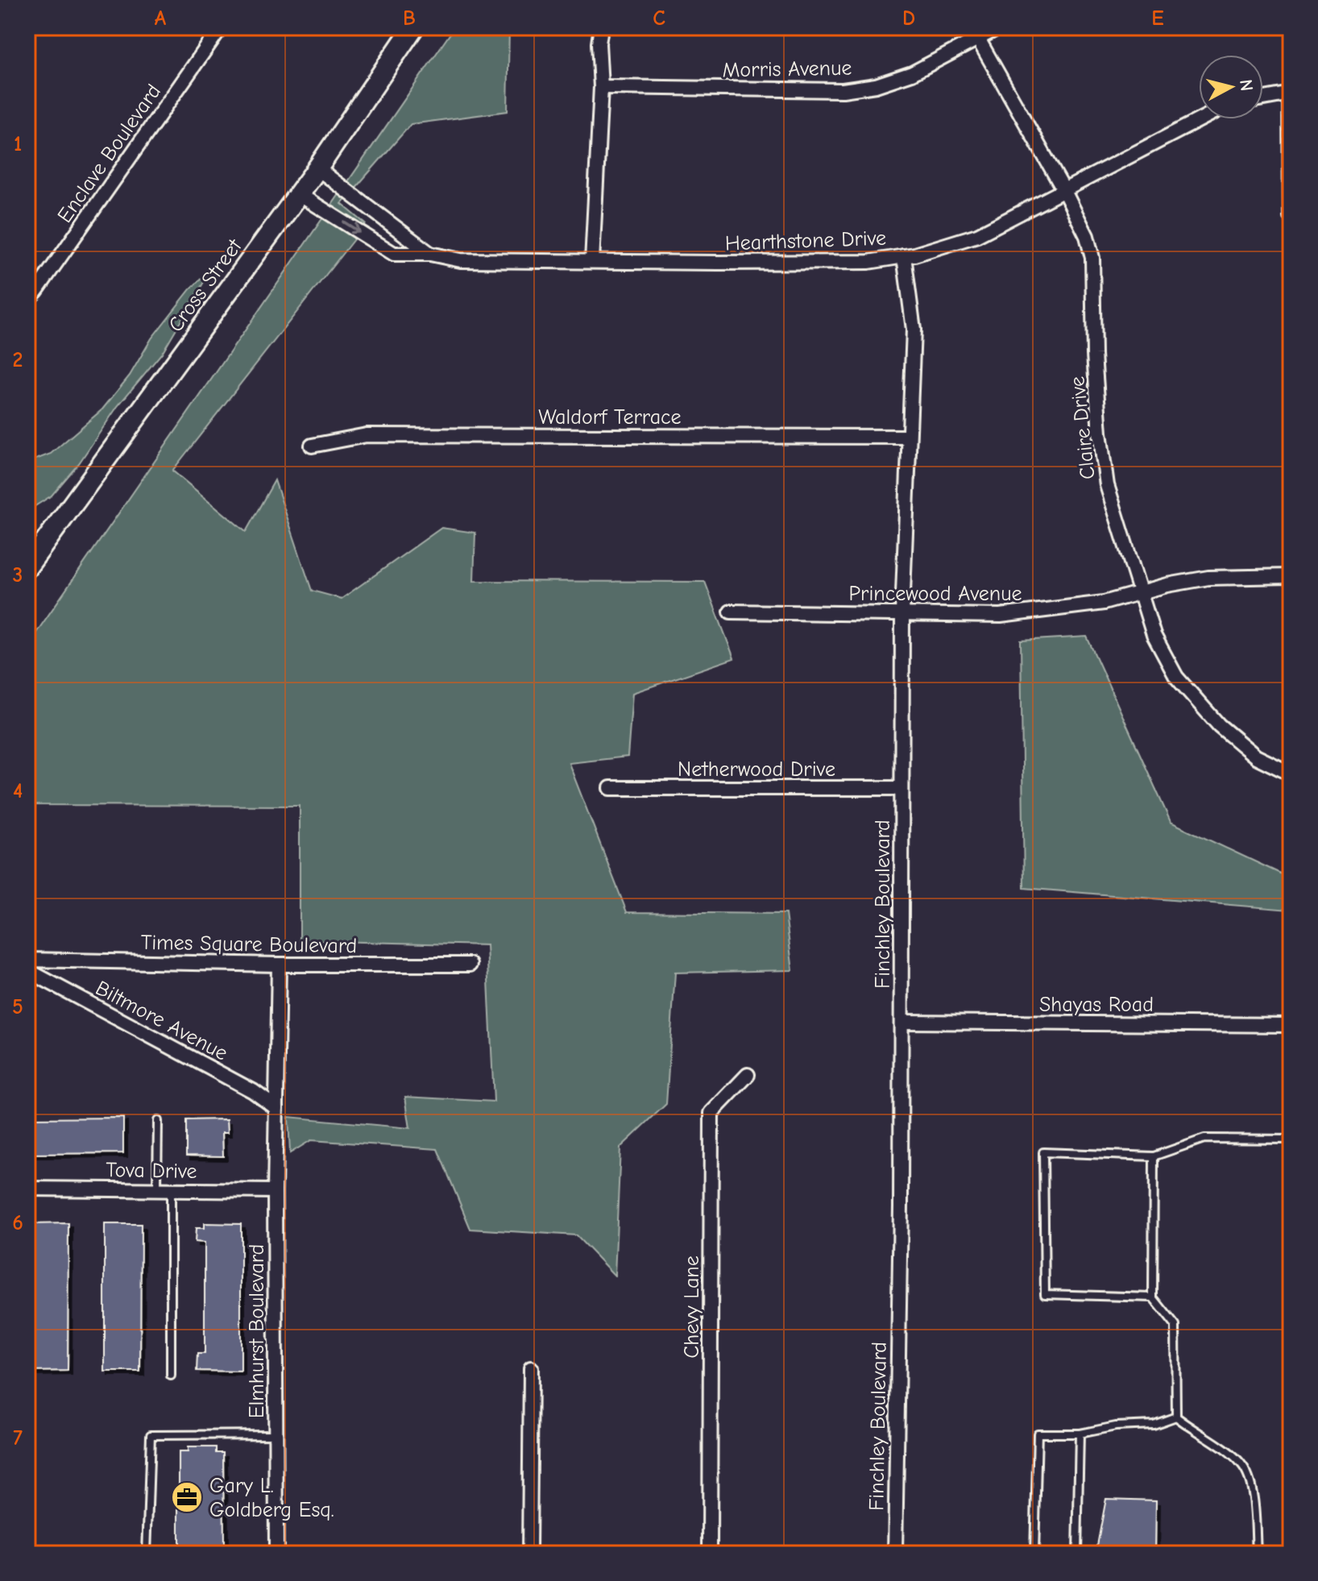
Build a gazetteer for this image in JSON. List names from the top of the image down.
{
  "streets": {
    "main road": ["Cross Street"],
    "street": [
      "Morris Avenue",
      "Enclave Boulevard",
      "Hearthstone Drive",
      "Waldorf Terrace",
      "Claire Drive",
      "Princewood Avenue",
      "Netherwood Drive",
      "Finchley Boulevard",
      "Times Square Boulevard",
      "Shayas Road",
      "Biltmore Avenue",
      "Tova Drive",
      "Chevy Lane",
      "Elmhurst Boulevard"
    ]
  },
  "crossings": [
    ["Morris Avenue", "Claire Drive"],
    ["Hearthstone Drive", "Cross Street"],
    ["Hearthstone Drive", "Claire Drive"],
    ["Hearthstone Drive", "Finchley Boulevard"],
    ["Waldorf Terrace", "Finchley Boulevard"],
    ["Claire Drive", "Princewood Avenue"],
    ["Princewood Avenue", "Finchley Boulevard"],
    ["Netherwood Drive", "Finchley Boulevard"],
    ["Finchley Boulevard", "Shayas Road"],
    ["Times Square Boulevard", "Elmhurst Boulevard"],
    ["Biltmore Avenue", "Elmhurst Boulevard"],
    ["Tova Drive", "Elmhurst Boulevard"]
  ],
  "places": {
    "office": ["Gary L. Goldberg Esq."]
  },
  "north": "right",
  "grid": {
    "columns": [
      "A",
      "B",
      "C",
      "D",
      "E"
    ],
    "rows": [
      "1",
      "2",
      "3",
      "4",
      "5",
      "6",
      "7"
    ]
  }
}
